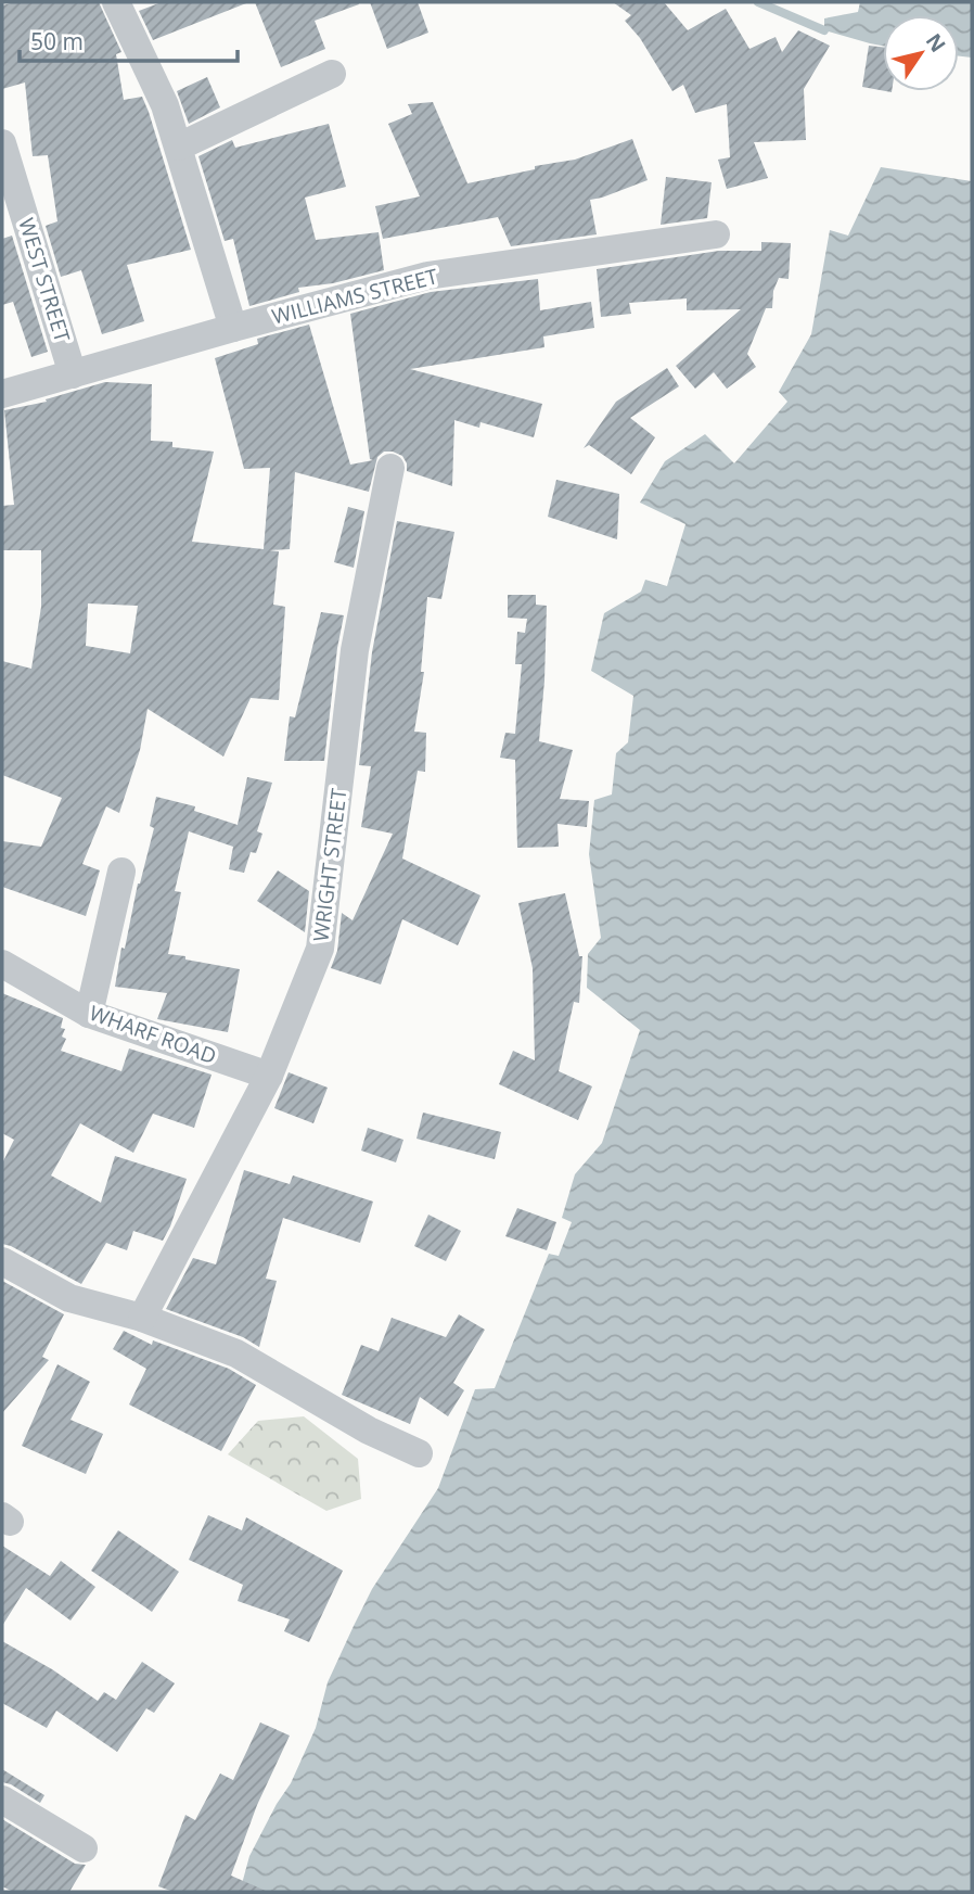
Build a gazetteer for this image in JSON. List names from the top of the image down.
{
  "streets": {
    "street": [
      "WEST STREET",
      "WILLIAMS STREET",
      "WRIGHT STREET",
      "WHARF ROAD"
    ]
  },
  "crossings": [
    ["WEST STREET", "WILLIAMS STREET"],
    ["WRIGHT STREET", "WHARF ROAD"]
  ],
  "scale_bar": "50 m",
  "north": "top right"
}
